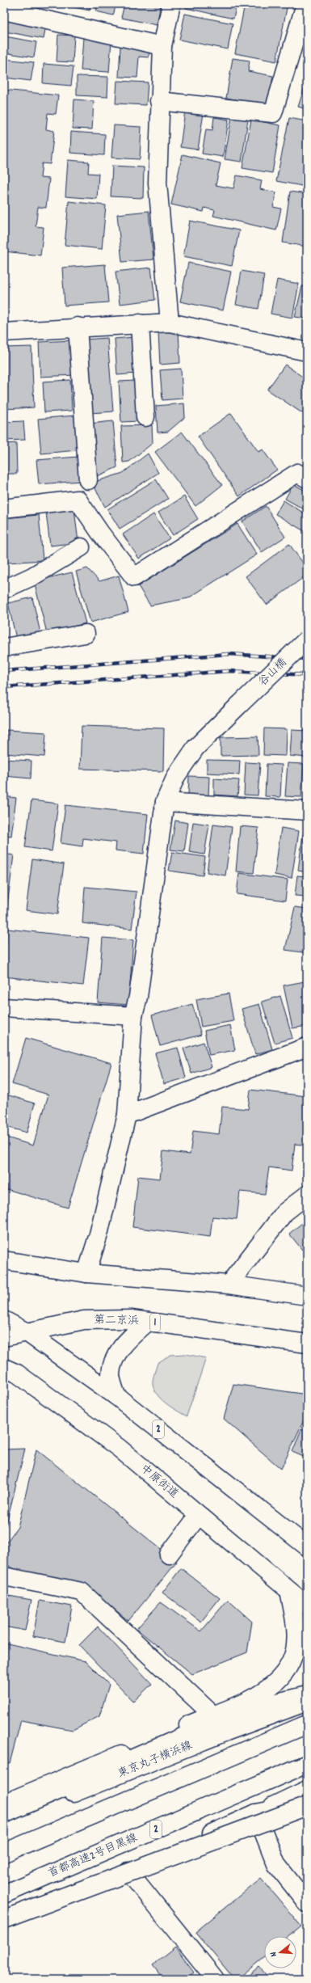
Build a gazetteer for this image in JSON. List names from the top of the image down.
{
  "streets": {
    "main road": [
      "谷山橋",
      "第二京浜",
      "1",
      "2",
      "中原街道",
      "東京丸子横浜線",
      "首都高速2号目黒線"
    ]
  },
  "crossings": [
    ["第二京浜", "2"]
  ],
  "north": "left"
}
